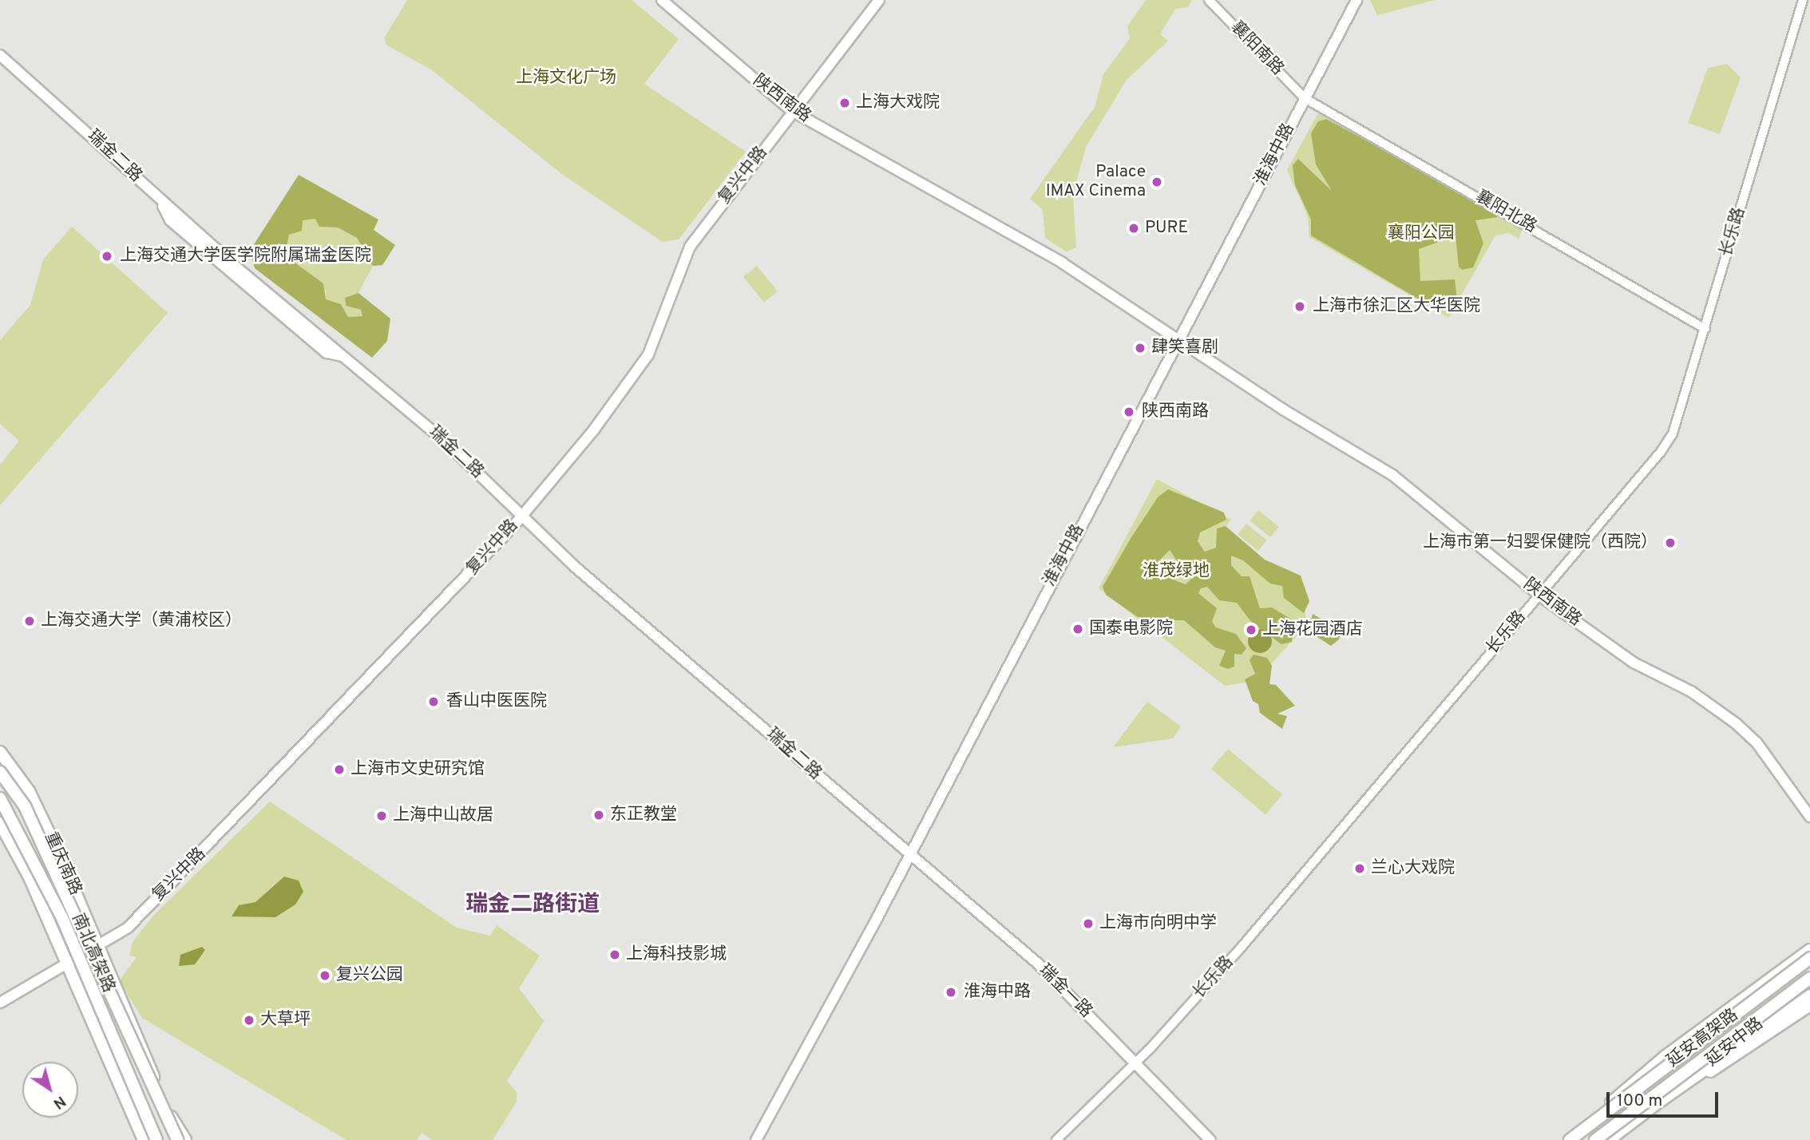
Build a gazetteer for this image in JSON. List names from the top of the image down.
{
  "streets": {
    "main road": [
      "陕西南路",
      "淮海中路",
      "瑞金二路",
      "复兴中路",
      "重庆南路",
      "南北高架路",
      "瑞金一路",
      "延安高架路",
      "延安中路"
    ],
    "street": ["襄阳南路", "襄阳北路", "长乐路"]
  },
  "crossings": [
    ["襄阳南路", "淮海中路"],
    ["襄阳南路", "襄阳北路"],
    ["陕西南路", "淮海中路"],
    ["陕西南路", "复兴中路"],
    ["陕西南路", "长乐路"],
    ["淮海中路", "瑞金二路"],
    ["淮海中路", "襄阳北路"],
    ["淮海中路", "瑞金一路"],
    ["瑞金二路", "复兴中路"],
    ["瑞金二路", "瑞金一路"],
    ["复兴中路", "重庆南路"],
    ["襄阳北路", "长乐路"],
    ["长乐路", "瑞金一路"],
    ["重庆南路", "南北高架路"],
    ["延安高架路", "延安中路"]
  ],
  "districts": ["瑞金二路街道"],
  "parks": ["上海文化广场", "襄阳公园", "淮茂绿地"],
  "places": [
    "上海大戏院",
    "Palace IMAX Cinema",
    "PURE",
    "上海交通大学医学院附属瑞金医院",
    "上海市徐汇区大华医院",
    "肆笑喜剧",
    "陕西南路",
    "上海市第一妇婴保健院（西院）",
    "上海交通大学（黄浦校区）",
    "国泰电影院",
    "上海花园酒店",
    "香山中医医院",
    "上海市文史研究馆",
    "东正教堂",
    "上海中山故居",
    "兰心大戏院",
    "上海市向明中学",
    "上海科技影城",
    "复兴公园",
    "淮海中路",
    "大草坪"
  ],
  "scale_bar": "100 m",
  "north": "bottom right"
}
